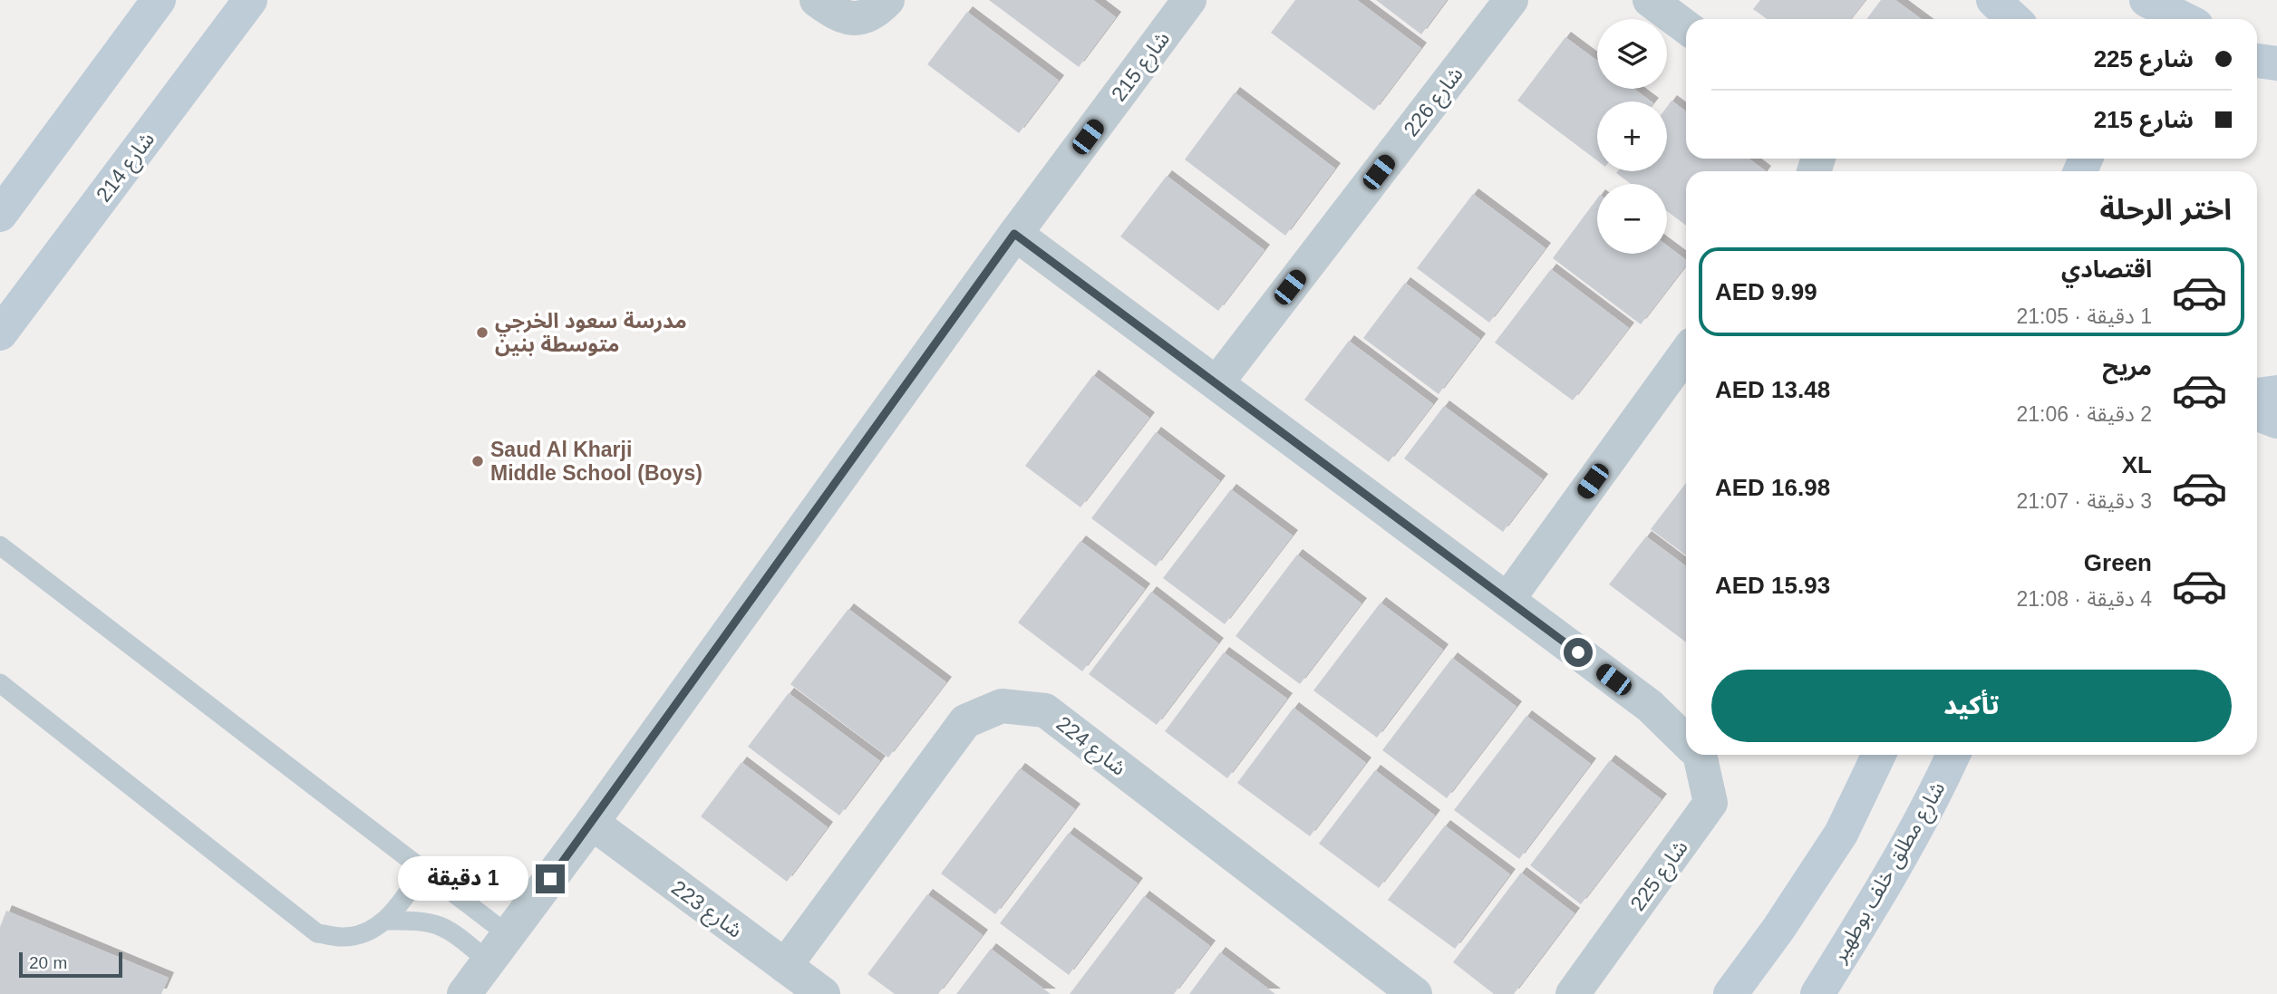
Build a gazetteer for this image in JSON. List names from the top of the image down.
{
  "streets": {
    "street": [
      "شارع 215",
      "شارع 226",
      "شارع 214",
      "شارع 224",
      "شارع مطلق خلف بوطهير",
      "شارع 225",
      "شارع 223"
    ]
  },
  "crossings": [
    ["شارع 215", "شارع 225"],
    ["شارع 215", "شارع 223"],
    ["شارع 226", "شارع 225"],
    ["شارع 224", "شارع 223"]
  ],
  "places": ["مدرسة سعود الخرجي متوسطة بنين", "Saud Al Kharji Middle School (Boys)"],
  "scale_bar": "20 m",
  "page": {
    "map_buttons": ["+", "−"],
    "banner": ["شارع 225", "شارع 215"],
    "heading": "اختر الرحلة",
    "list": [
      {
        "name": "اقتصادي",
        "note": "1 دقيقة · 21:05",
        "value": "AED 9.99"
      },
      {
        "name": "مريح",
        "note": "2 دقيقة · 21:06",
        "value": "AED 13.48"
      },
      {
        "name": "XL",
        "note": "3 دقيقة · 21:07",
        "value": "AED 16.98"
      },
      {
        "name": "Green",
        "note": "4 دقيقة · 21:08",
        "value": "AED 15.93"
      }
    ],
    "buttons": "تأكيد",
    "bubble": "1 دقيقة",
    "scale": "20 m"
  }
}
